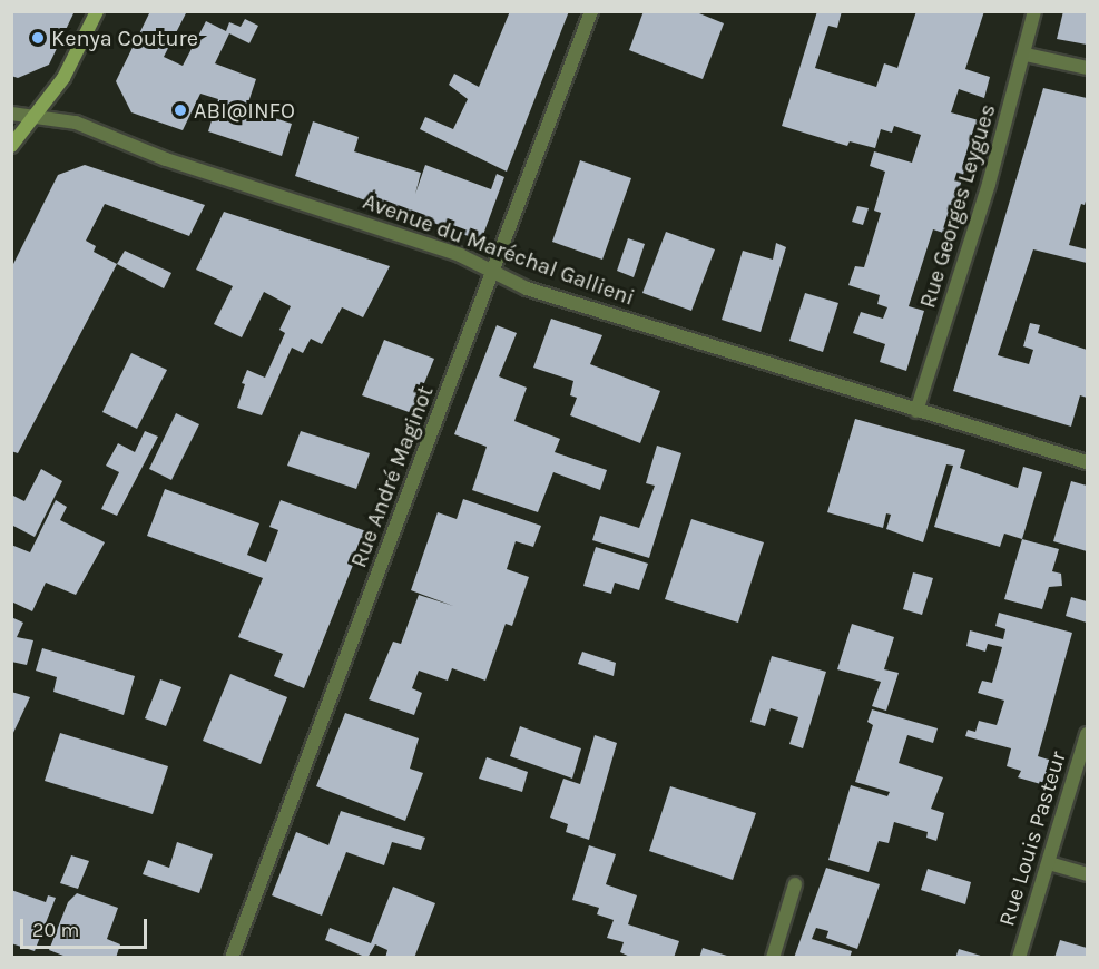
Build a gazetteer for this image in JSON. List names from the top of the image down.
{
  "streets": {
    "street": [
      "Rue Georges Leygues",
      "Avenue du Maréchal Gallieni",
      "Rue André Maginot",
      "Rue Louis Pasteur"
    ]
  },
  "crossings": [
    ["Rue Georges Leygues", "Avenue du Maréchal Gallieni"],
    ["Avenue du Maréchal Gallieni", "Rue André Maginot"]
  ],
  "places": ["Kenya Couture", "ABI@INFO"],
  "scale_bar": "20 m"
}
